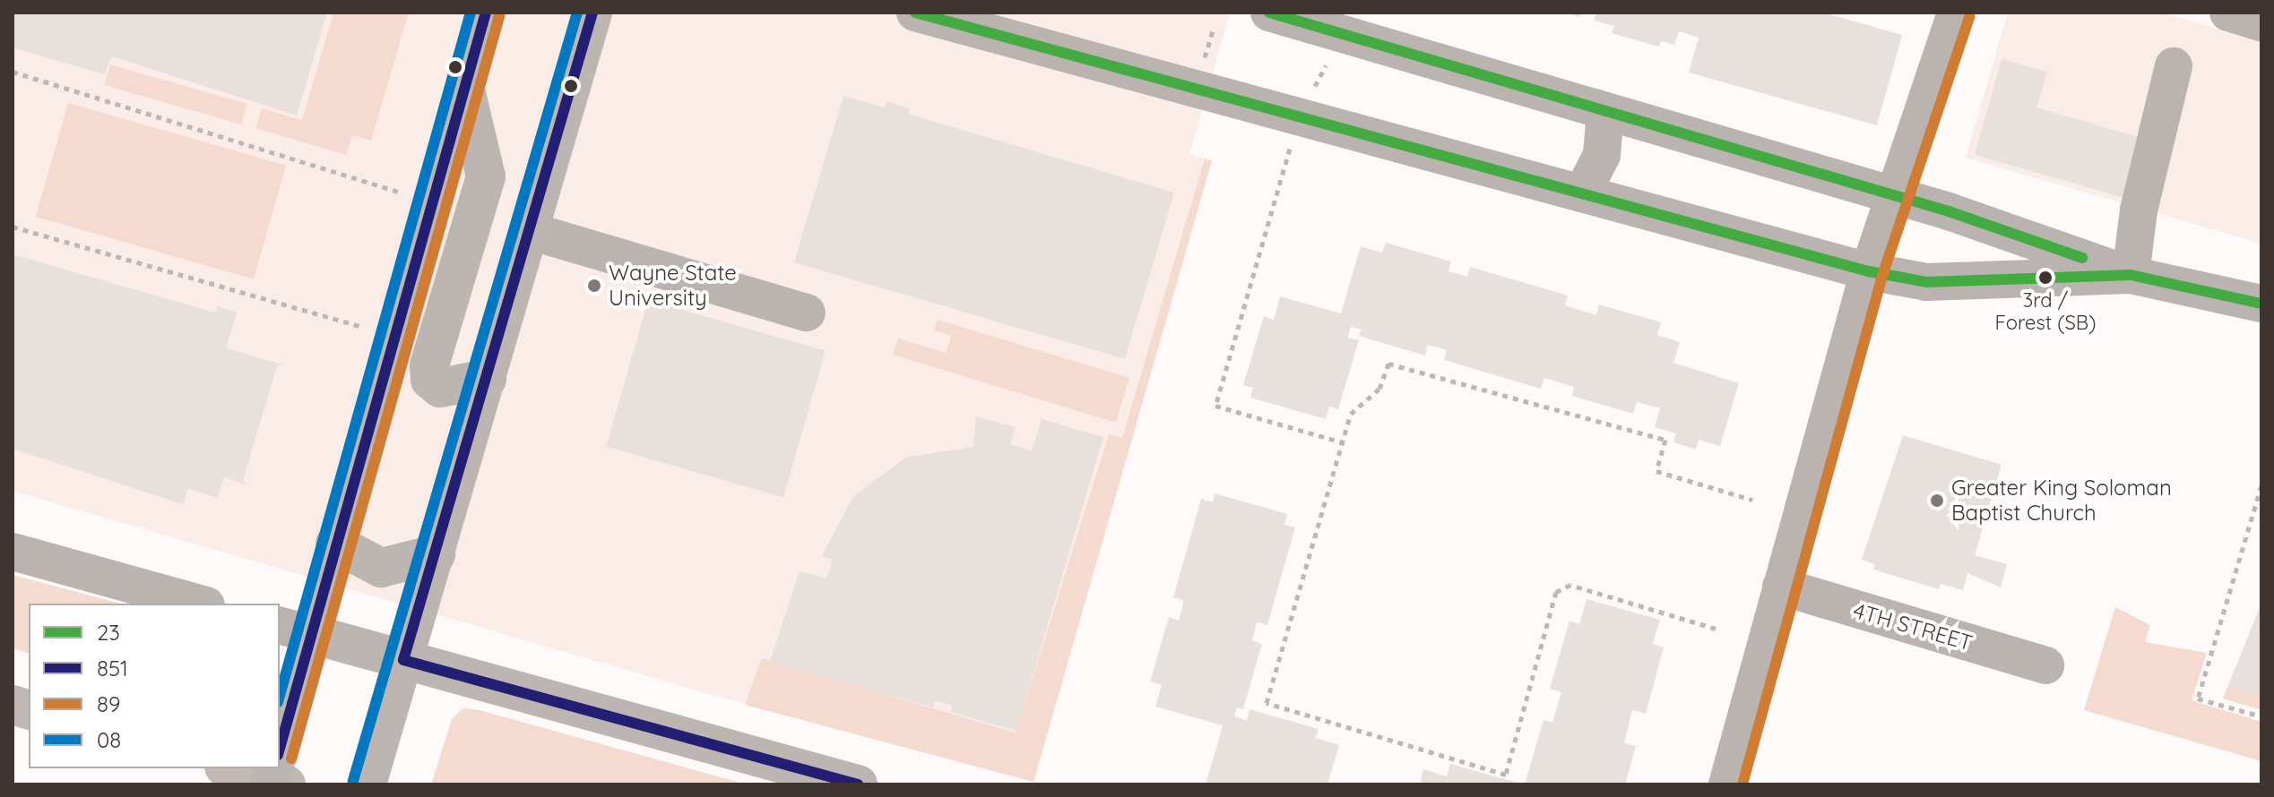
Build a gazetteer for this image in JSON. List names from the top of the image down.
{
  "streets": {
    "street": ["4TH STREET"]
  },
  "places": ["3rd / Forest (SB)", "Wayne State University", "Greater King Soloman Baptist Church"],
  "lines": [
    "transit line 23",
    "transit line 851",
    "transit line 08",
    "transit line 89"
  ],
  "legend": [
    "23",
    "851",
    "89",
    "08"
  ]
}
